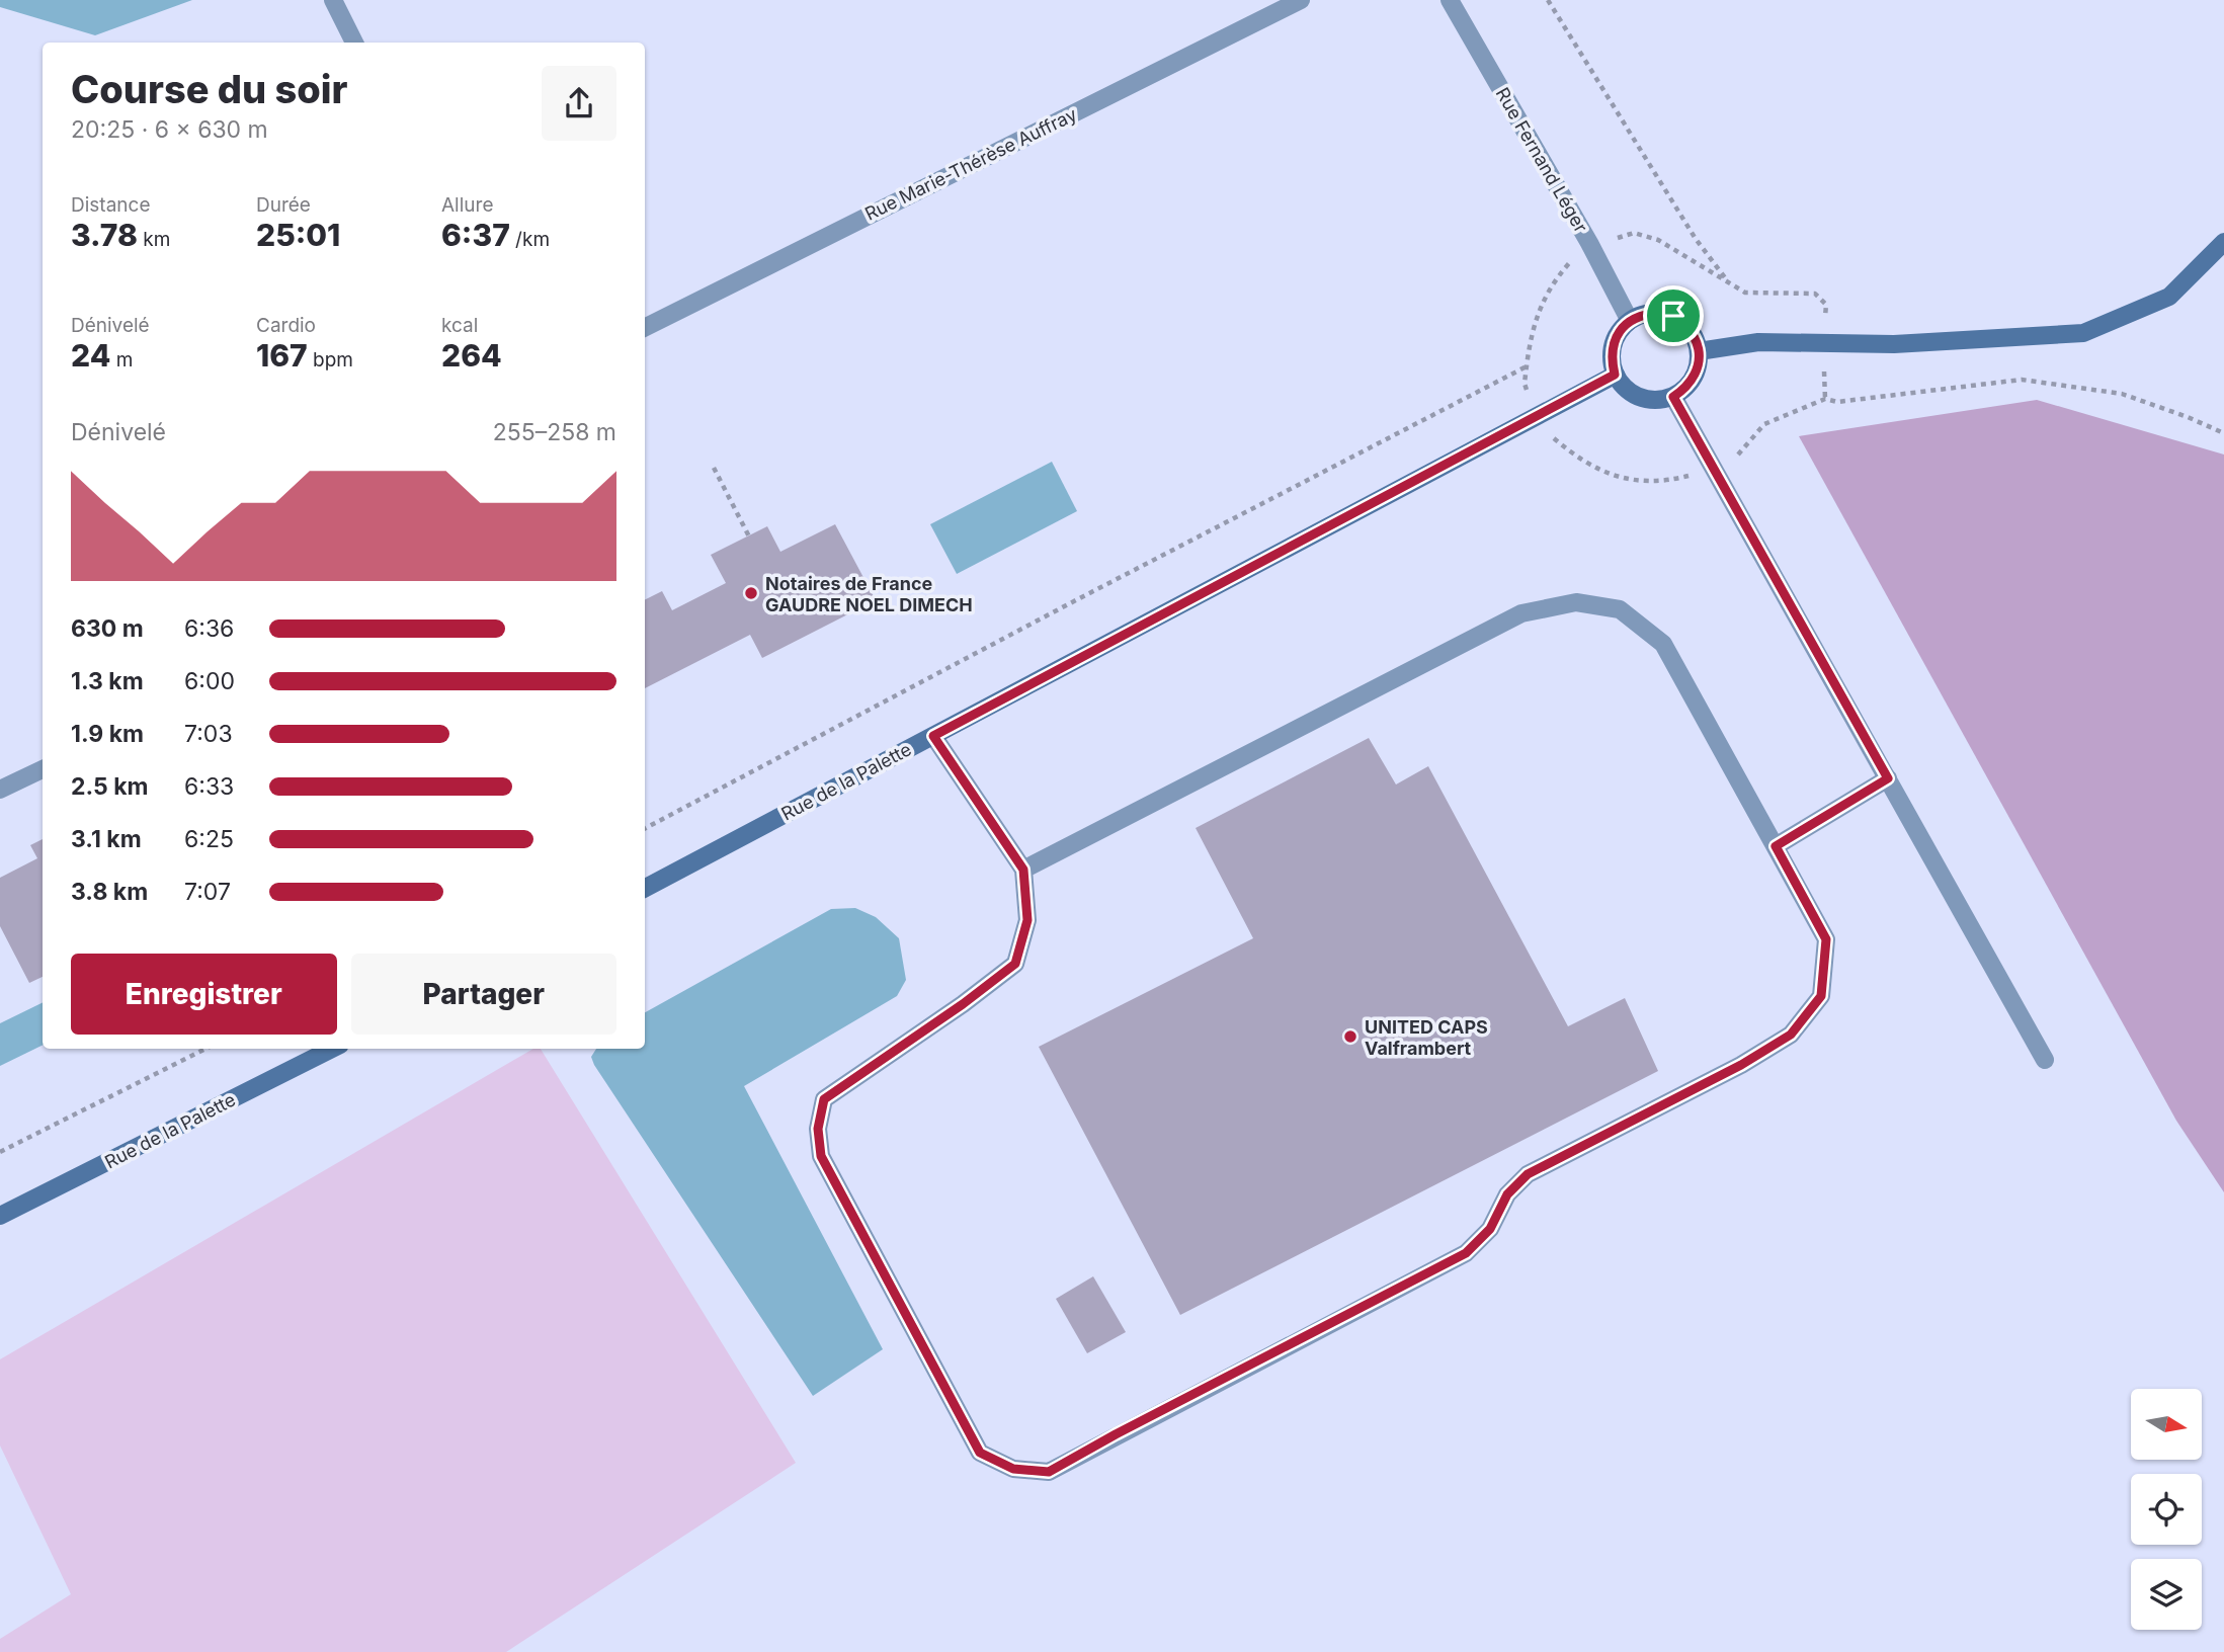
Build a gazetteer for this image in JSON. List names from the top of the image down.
{
  "streets": {
    "street": ["Rue Fernand Léger", "Rue Marie-Thérèse Auffray", "Rue de la Palette"]
  },
  "crossings": [
    ["Rue Fernand Léger", "Rue de la Palette"]
  ],
  "places": ["Notaires de France GAUDRE NOEL DIMECH", "UNITED CAPS Valframbert"],
  "north": "right",
  "page": {
    "heading": ["Course du soir", "20:25 · 6 × 630 m"],
    "stats": [
      ["Distance", "3.78 km"],
      ["Durée", "25:01"],
      ["Allure", "6:37 /km"],
      ["Dénivelé", "24 m"],
      ["Cardio", "167 bpm"],
      ["kcal", "264"]
    ],
    "chart": ["Dénivelé", "255–258 m"],
    "list": [
      {
        "name": "630 m",
        "note": "6:36"
      },
      {
        "name": "1.3 km",
        "note": "6:00"
      },
      {
        "name": "1.9 km",
        "note": "7:03"
      },
      {
        "name": "2.5 km",
        "note": "6:33"
      },
      {
        "name": "3.1 km",
        "note": "6:25"
      },
      {
        "name": "3.8 km",
        "note": "7:07"
      }
    ],
    "buttons": ["Enregistrer", "Partager"]
  }
}
